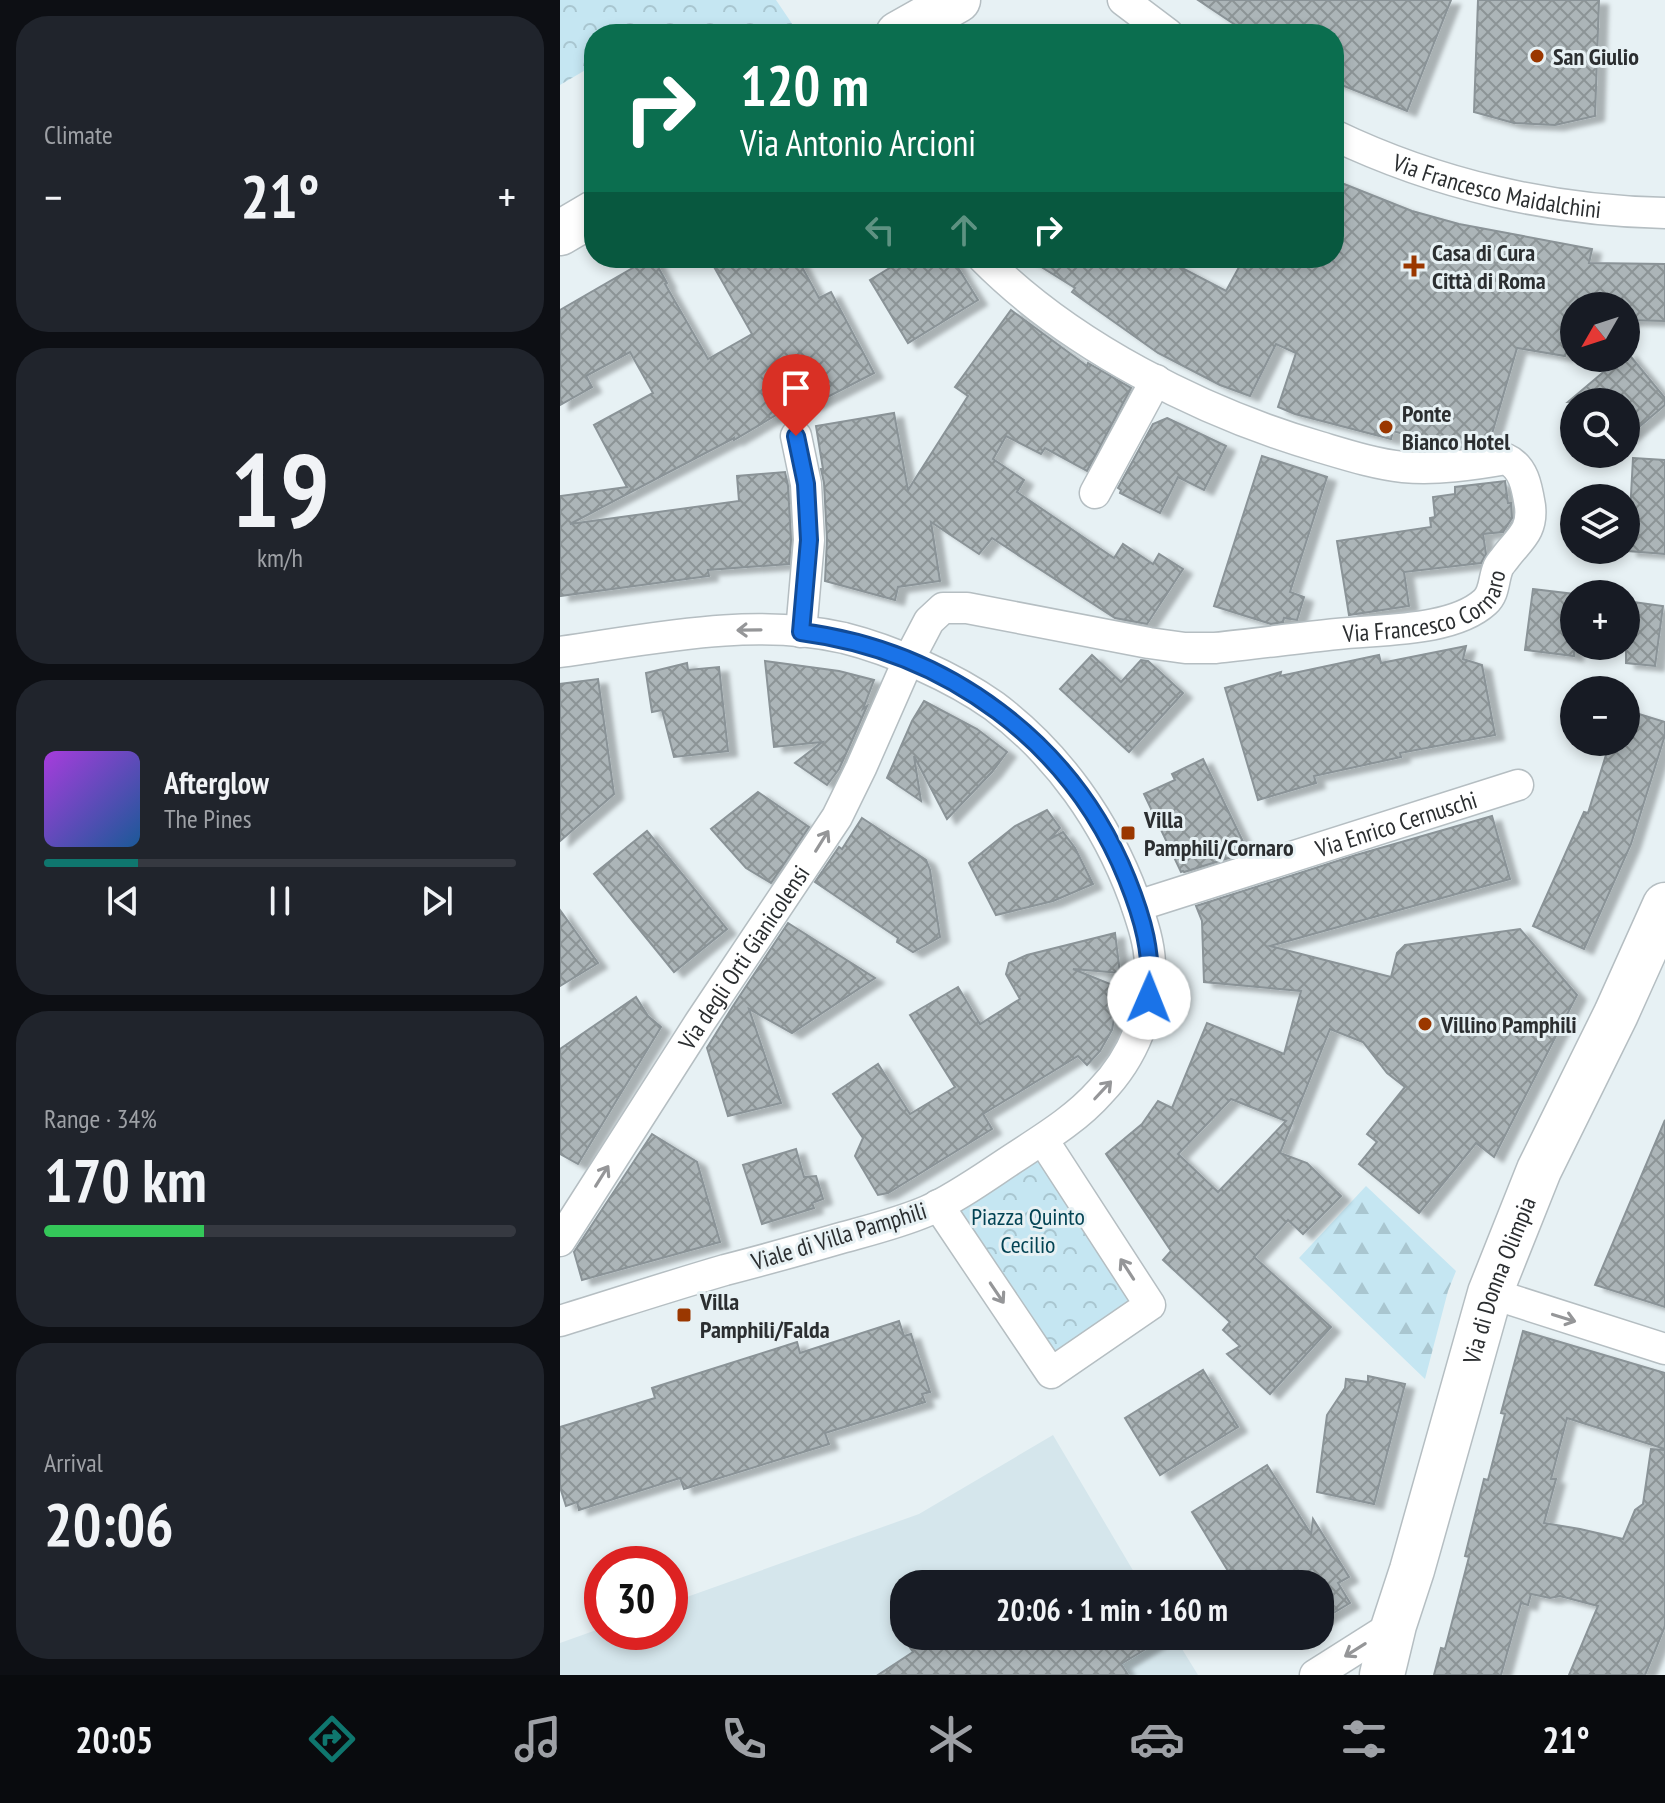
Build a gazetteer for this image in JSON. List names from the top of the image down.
{
  "streets": {
    "street": [
      "Via Francesco Maidalchini",
      "Via Francesco Cornaro",
      "Via Enrico Cernuschi",
      "Via degli Orti Gianicolensi",
      "Viale di Villa Pamphili",
      "Via di Donna Olimpia"
    ]
  },
  "crossings": [
    ["Via Francesco Cornaro", "Via degli Orti Gianicolensi"],
    ["Via Francesco Cornaro", "Viale di Villa Pamphili"],
    ["Via Enrico Cernuschi", "Viale di Villa Pamphili"],
    ["Via degli Orti Gianicolensi", "Viale di Villa Pamphili"]
  ],
  "one_way": ["Via degli Orti Gianicolensi"],
  "parks": ["Piazza Quinto Cecilio"],
  "places": {
    "other": ["San Giulio", "Ponte Bianco Hotel", "Villino Pamphili"],
    "health": ["Casa di Cura Città di Roma"],
    "transit": ["Villa Pamphili/Cornaro", "Villa Pamphili/Falda"]
  },
  "north": "bottom left",
  "page": {
    "tile": [
      "Climate",
      ["19", "km/h"],
      ["Range · 34%", "170 km"],
      ["Arrival", "20:06"]
    ],
    "turn": ["120 m", "Via Antonio Arcioni"],
    "heat": ["−", "21°", "+"],
    "map_buttons": ["+", "−"],
    "song": ["Afterglow", "The Pines"],
    "limit": "30",
    "trip": "20:06 · 1 min · 160 m",
    "tabs": ["20:05", "21°"]
  }
}
